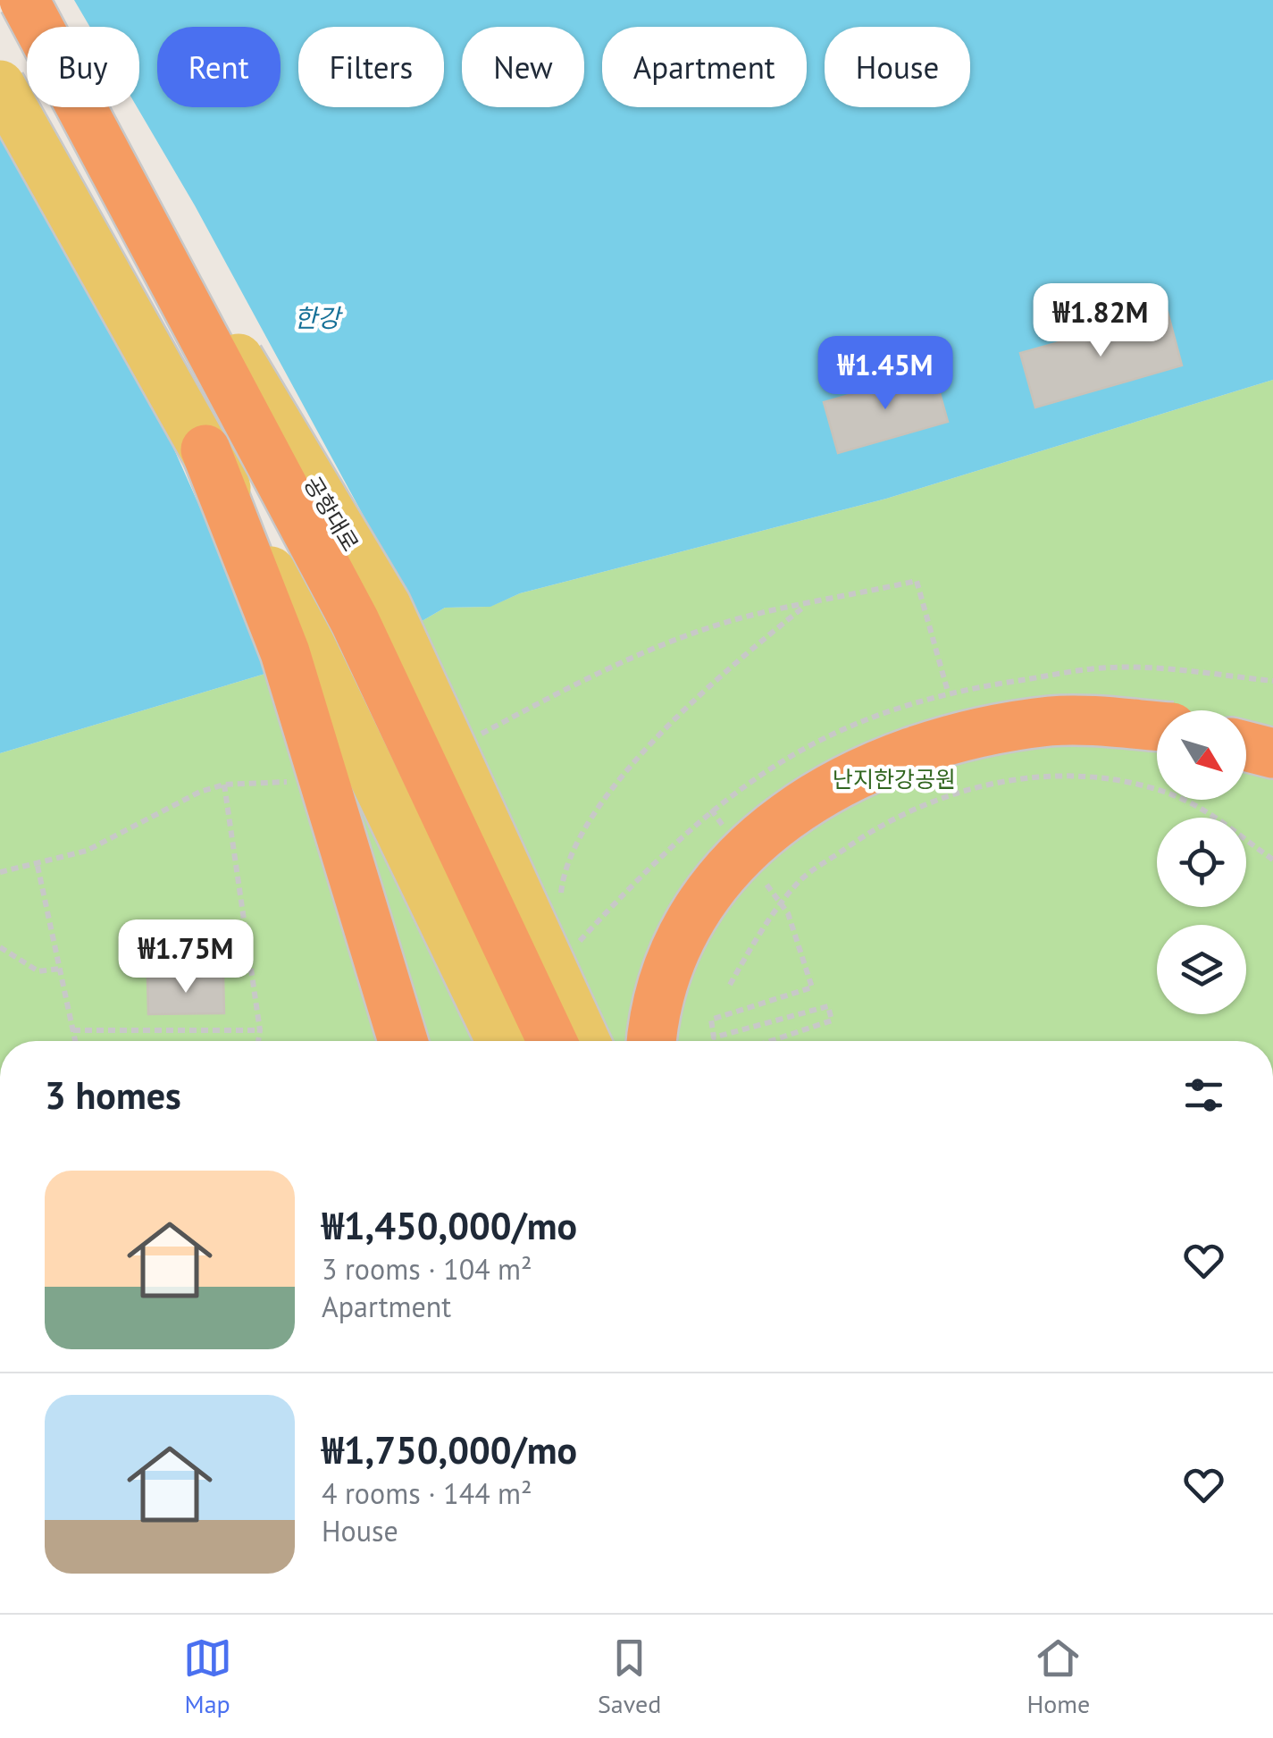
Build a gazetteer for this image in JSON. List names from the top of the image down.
{
  "streets": {
    "main road": ["공항대로"]
  },
  "water": ["한강"],
  "parks": ["난지한강공원"],
  "north": "bottom right",
  "page": {
    "chip": [
      "Buy",
      "Rent",
      "Filters",
      "New",
      "Apartment",
      "House"
    ],
    "price": ["₩1.82M", "₩1.45M", "₩1.75M"],
    "heading": "3 homes",
    "list": [
      {
        "name": "₩1,450,000/mo",
        "note": "3 rooms · 104 m² · Apartment"
      },
      {
        "name": "₩1,750,000/mo",
        "note": "4 rooms · 144 m² · House"
      }
    ],
    "tabs": ["Map", "Saved", "Home"]
  }
}
